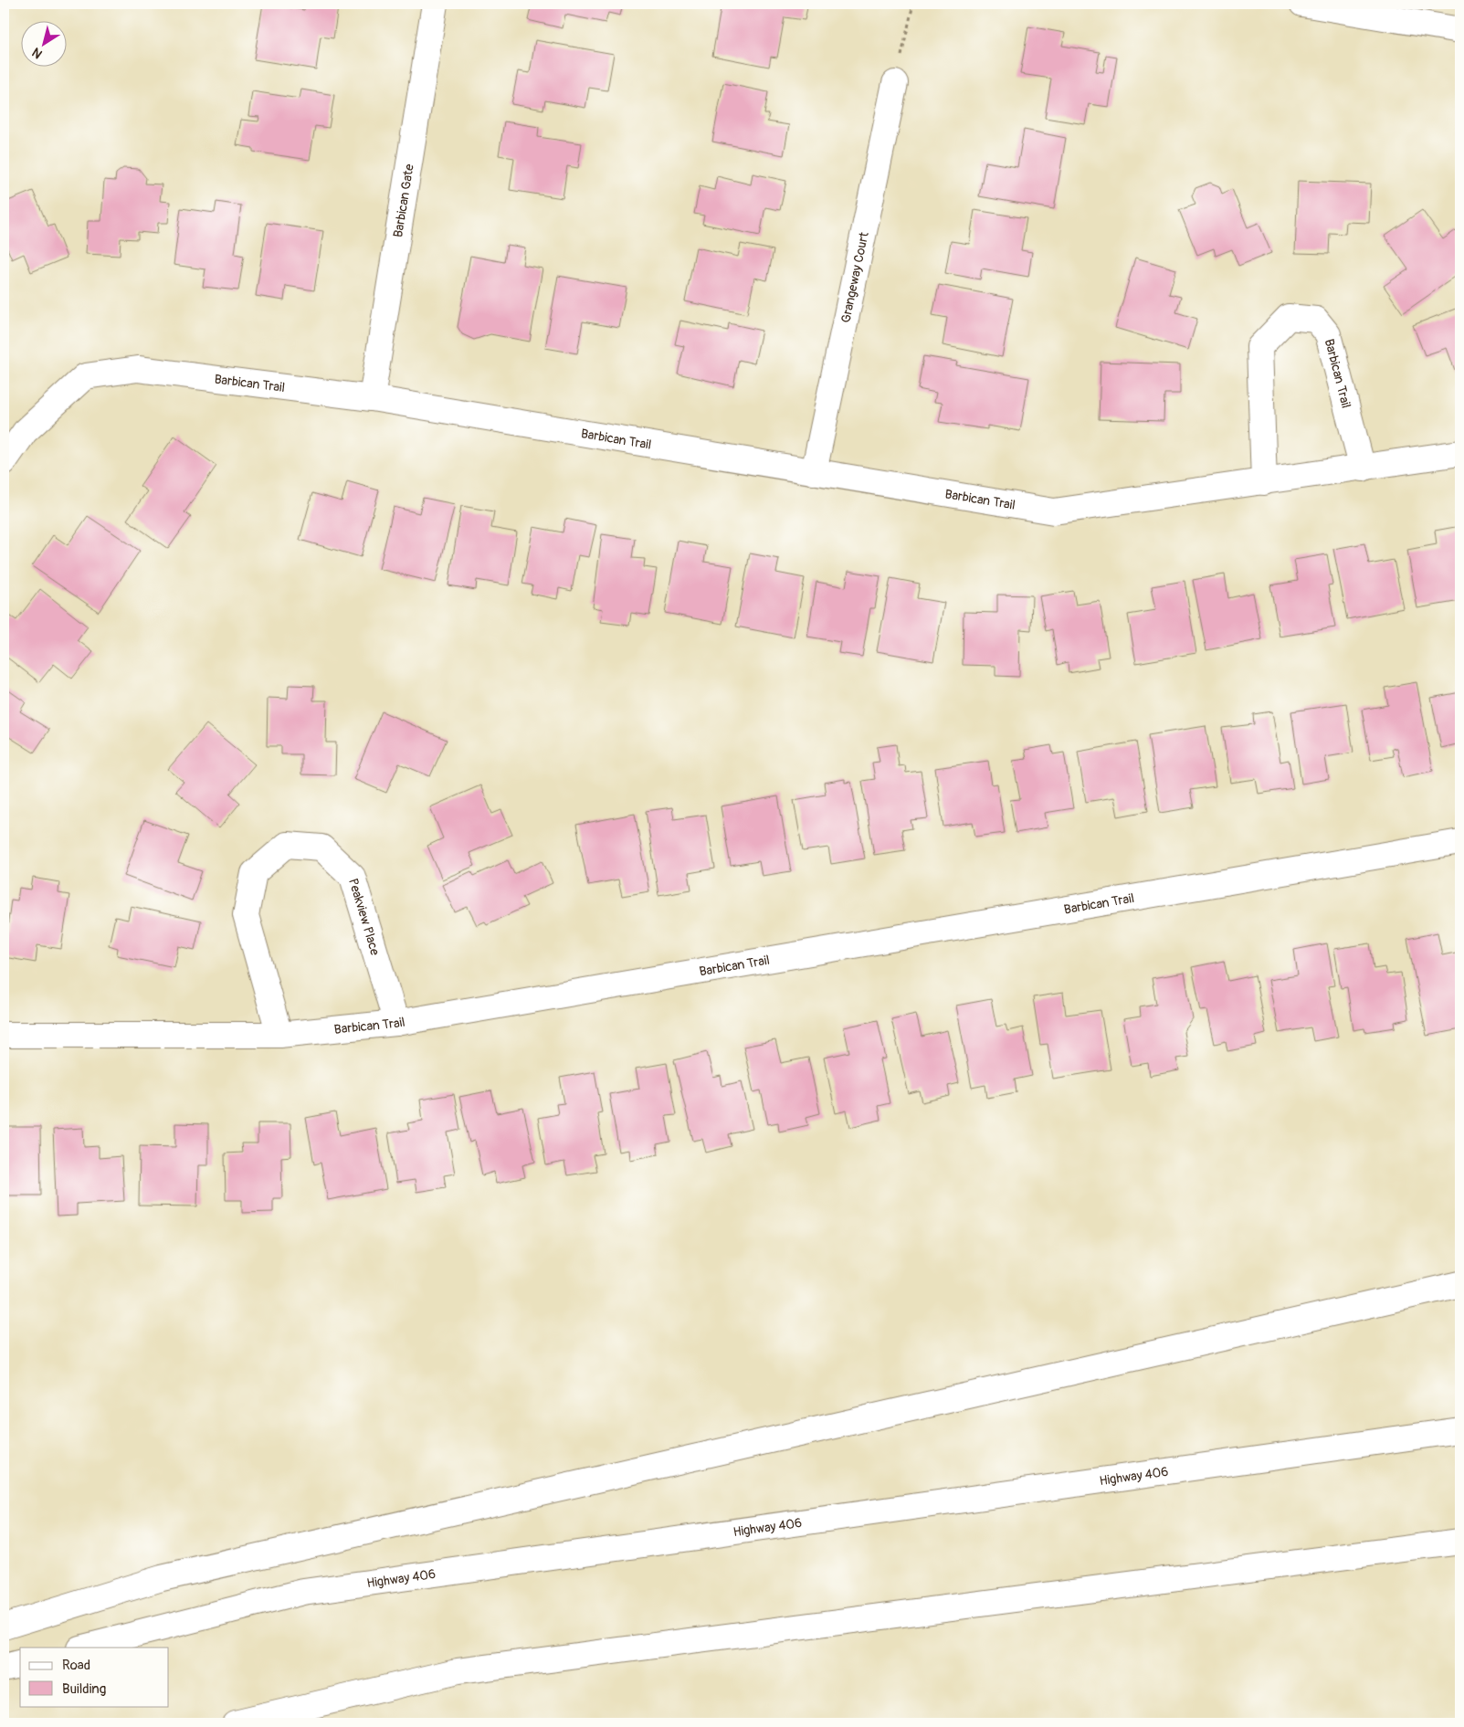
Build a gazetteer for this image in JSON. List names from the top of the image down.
{
  "streets": {
    "main road": [
      "Barbican Gate",
      "Grangeway Court",
      "Barbican Trail",
      "Peakview Place",
      "Highway 406"
    ]
  },
  "crossings": [
    ["Barbican Gate", "Barbican Trail"],
    ["Grangeway Court", "Barbican Trail"],
    ["Barbican Trail", "Peakview Place"]
  ],
  "legend": ["Road", "Building"],
  "north": "bottom left"
}
